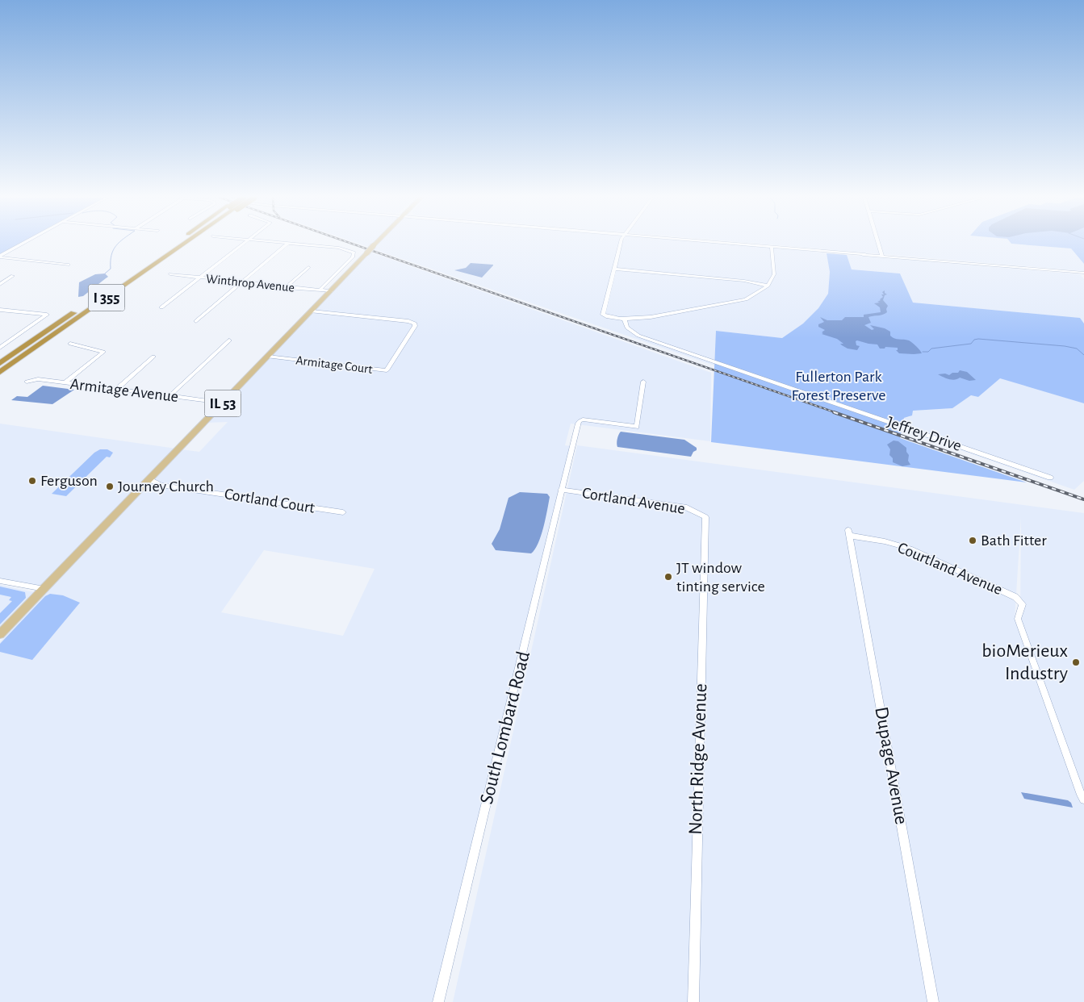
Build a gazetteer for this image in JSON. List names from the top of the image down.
{
  "streets": {
    "highway": ["I 355"],
    "main road": ["IL 53"],
    "street": [
      "Winthrop Avenue",
      "Armitage Court",
      "Armitage Avenue",
      "Jeffrey Drive",
      "Cortland Court",
      "Cortland Avenue",
      "Courtland Avenue",
      "South Lombard Road",
      "North Ridge Avenue",
      "Dupage Avenue"
    ]
  },
  "crossings": [
    ["Winthrop Avenue", "IL 53"],
    ["Armitage Court", "IL 53"],
    ["Armitage Avenue", "IL 53"],
    ["IL 53", "Cortland Court"],
    ["Cortland Avenue", "South Lombard Road"],
    ["Cortland Avenue", "North Ridge Avenue"],
    ["Courtland Avenue", "Dupage Avenue"]
  ],
  "parks": ["Fullerton Park Forest Preserve"],
  "places": [
    "Ferguson",
    "Journey Church",
    "Bath Fitter",
    "JT window tinting service",
    "bioMerieux Industry"
  ]
}
